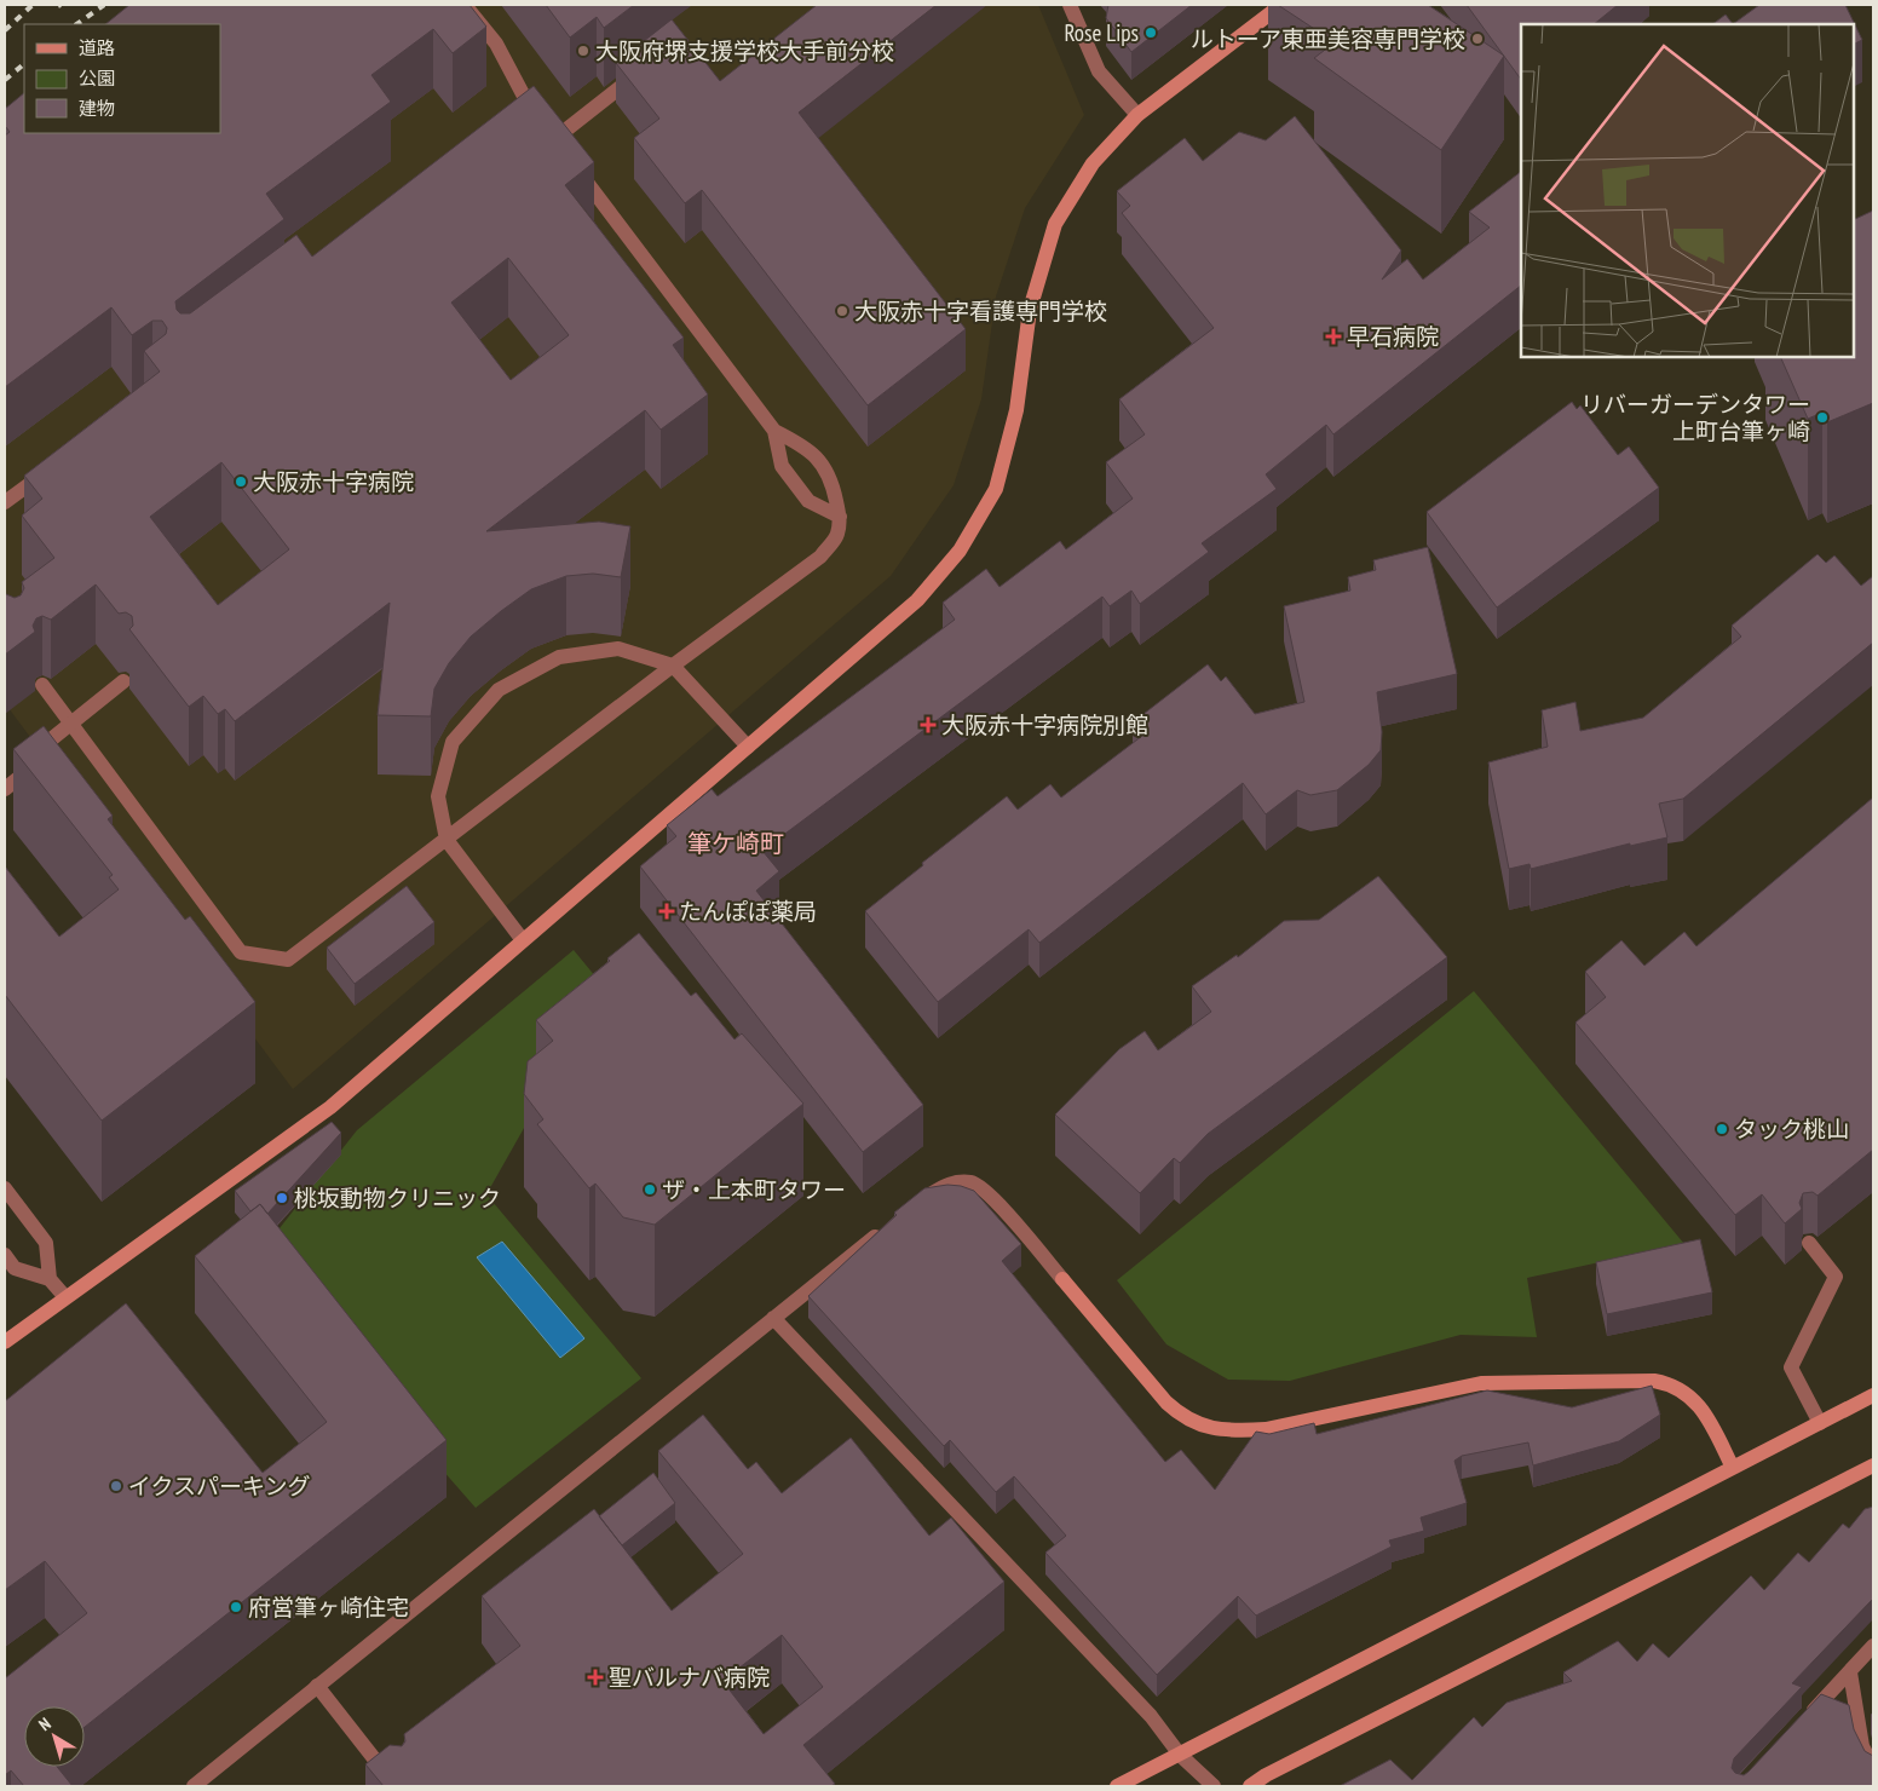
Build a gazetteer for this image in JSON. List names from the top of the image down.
{
  "districts": ["筆ケ崎町"],
  "places": {
    "other": [
      "Rose Lips",
      "ルトーア東亜美容専門学校",
      "大阪府堺支援学校大手前分校",
      "大阪赤十字看護専門学校",
      "リバーガーデンタワー 上町台筆ヶ崎",
      "大阪赤十字病院",
      "タック桃山",
      "ザ・上本町タワー",
      "桃坂動物クリニック",
      "イクスパーキング",
      "府営筆ヶ崎住宅"
    ],
    "health": [
      "早石病院",
      "大阪赤十字病院別館",
      "たんぽぽ薬局",
      "聖バルナバ病院"
    ]
  },
  "legend": ["道路", "公園", "建物"],
  "north": "top left"
}
